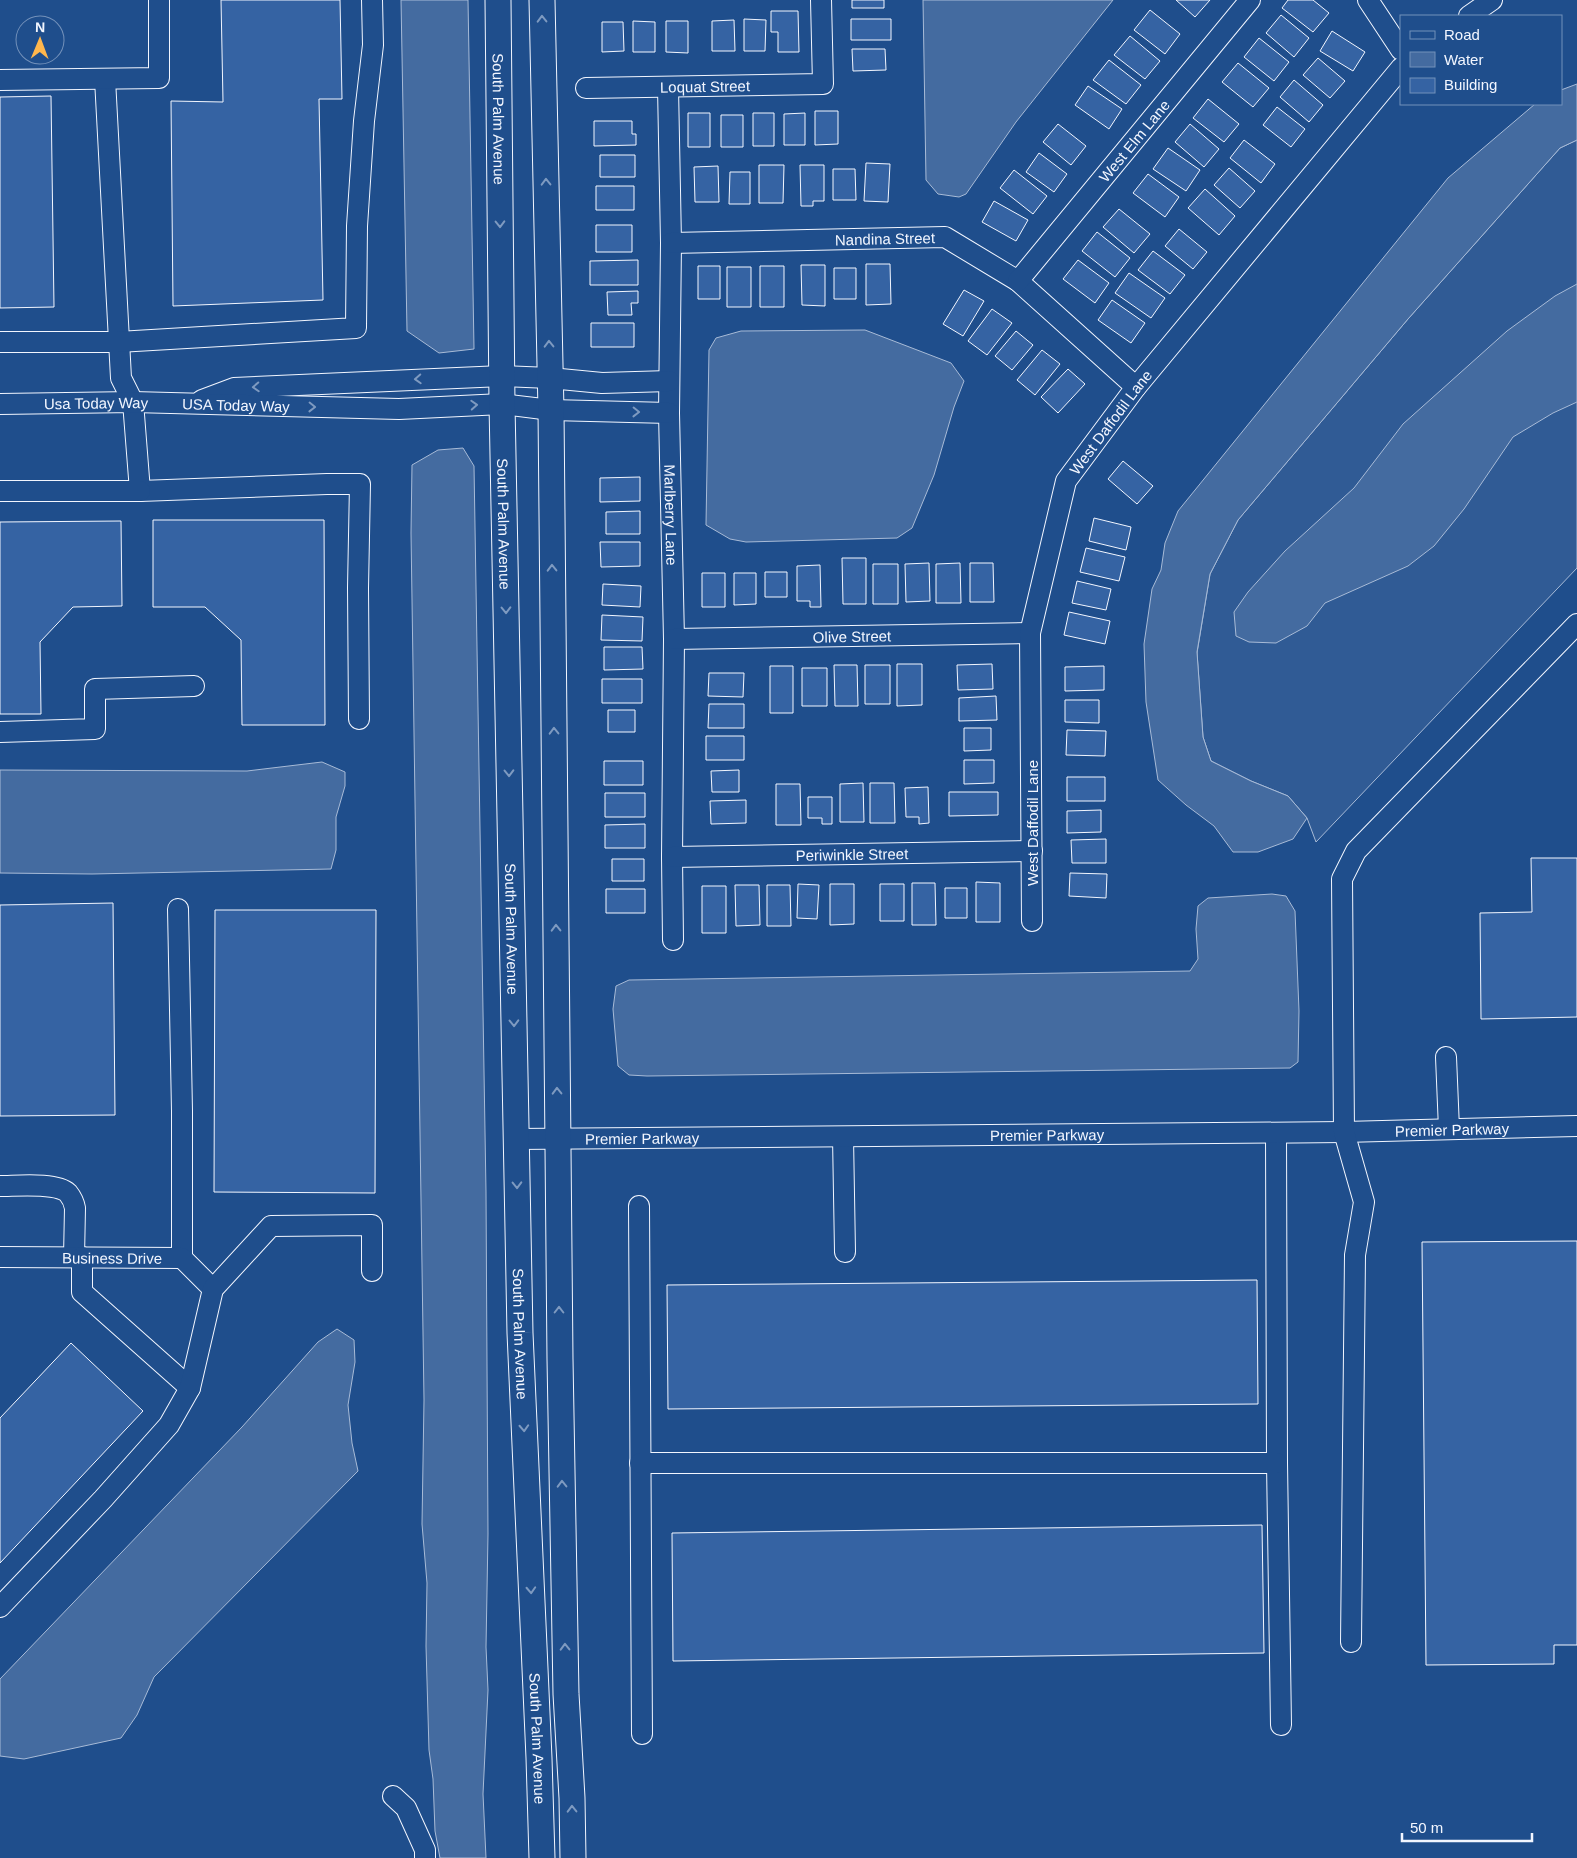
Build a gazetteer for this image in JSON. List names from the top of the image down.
{
  "streets": {
    "main road": ["South Palm Avenue"],
    "street": [
      "Loquat Street",
      "West Elm Lane",
      "Nandina Street",
      "USA Today Way",
      "Usa Today Way",
      "West Daffodil Lane",
      "Marlberry Lane",
      "Olive Street",
      "Periwinkle Street",
      "Premier Parkway",
      "Business Drive"
    ]
  },
  "crossings": [
    ["Loquat Street", "Marlberry Lane"],
    ["South Palm Avenue", "USA Today Way"],
    ["South Palm Avenue", "Premier Parkway"],
    ["West Elm Lane", "Nandina Street"],
    ["Nandina Street", "West Daffodil Lane"],
    ["Nandina Street", "Marlberry Lane"],
    ["USA Today Way", "Usa Today Way"],
    ["USA Today Way", "Marlberry Lane"],
    ["West Daffodil Lane", "Olive Street"],
    ["West Daffodil Lane", "Periwinkle Street"],
    ["Marlberry Lane", "Olive Street"],
    ["Marlberry Lane", "Periwinkle Street"]
  ],
  "legend": ["Road", "Water", "Building"],
  "scale_bar": "50 m",
  "north": "top"
}
